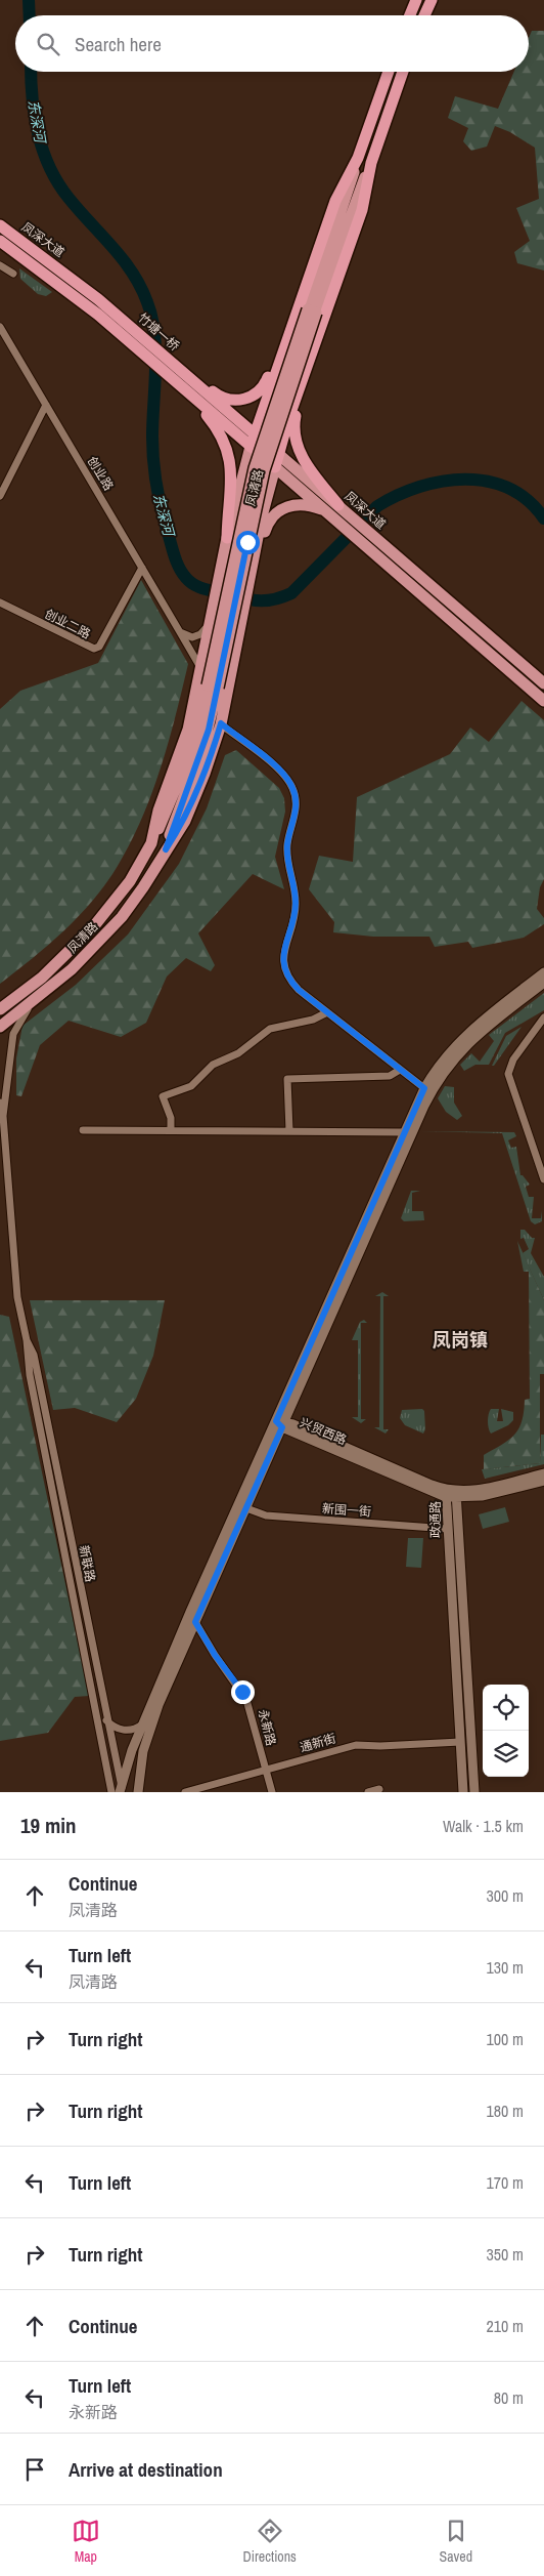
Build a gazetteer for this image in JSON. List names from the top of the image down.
{
  "streets": {
    "highway": ["凤深大道", "竹塘一桥", "凤清路"],
    "street": [
      "创业路",
      "创业二路",
      "兴贸西路",
      "新围一街",
      "政通路",
      "新联路",
      "永新路",
      "通新街"
    ]
  },
  "crossings": [
    ["凤深大道", "竹塘一桥"],
    ["凤深大道", "凤清路"],
    ["创业路", "凤清路"],
    ["创业路", "创业二路"],
    ["凤清路", "新联路"],
    ["兴贸西路", "政通路"],
    ["新围一街", "政通路"],
    ["政通路", "通新街"],
    ["永新路", "通新街"]
  ],
  "districts": ["凤岗镇"],
  "water": ["东深河"],
  "page": {
    "search": "Search here",
    "heading": ["19 min", "Walk · 1.5 km"],
    "list": [
      ["Continue", "凤清路", "300 m"],
      ["Turn left", "凤清路", "130 m"],
      ["Turn right", "100 m"],
      ["Turn right", "180 m"],
      ["Turn left", "170 m"],
      ["Turn right", "350 m"],
      ["Continue", "210 m"],
      ["Turn left", "永新路", "80 m"],
      "Arrive at destination"
    ],
    "nav": ["Map", "Directions", "Saved"]
  }
}
